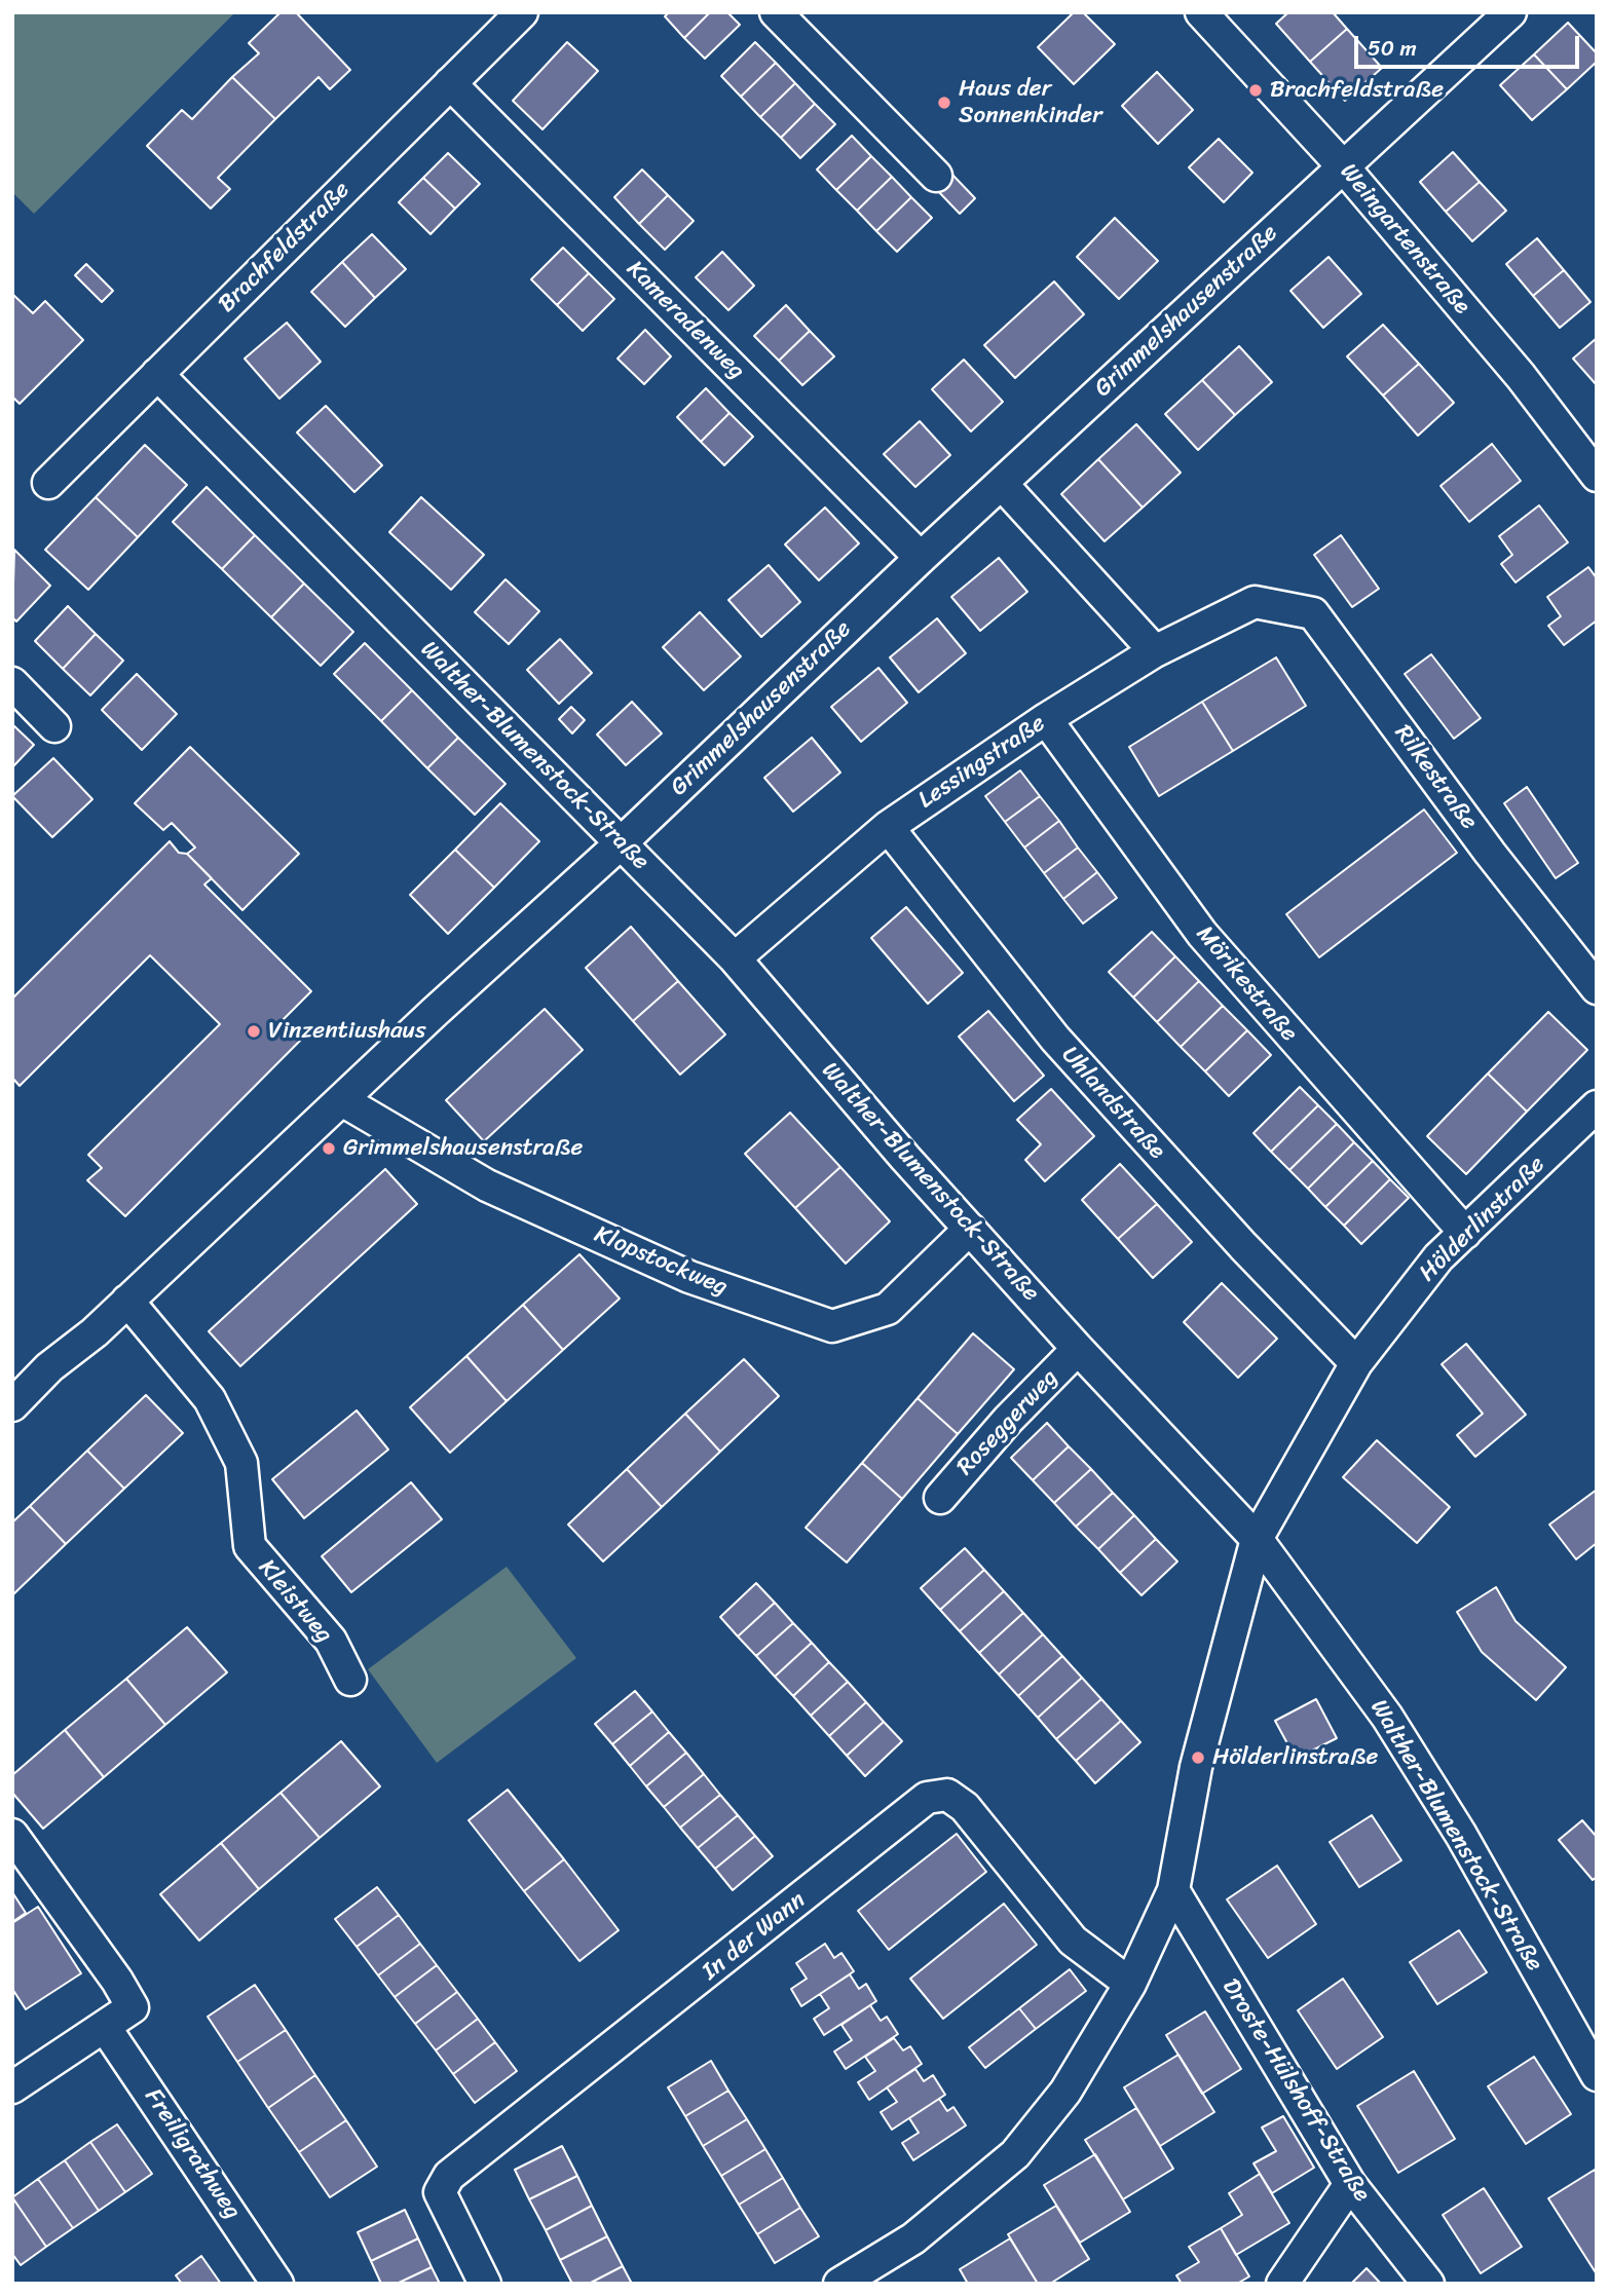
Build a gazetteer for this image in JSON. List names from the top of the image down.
{
  "streets": {
    "street": [
      "Weingartenstraße",
      "Brachfeldstraße",
      "Grimmelshausenstraße",
      "Kameradenweg",
      "Walther-Blumenstock-Straße",
      "Lessingstraße",
      "Rilkestraße",
      "Mörikestraße",
      "Uhlandstraße",
      "Hölderlinstraße",
      "Klopstockweg",
      "Roseggerweg",
      "Kleistweg",
      "In der Wann",
      "Droste-Hülshoff-Straße",
      "Freiligrathweg"
    ]
  },
  "crossings": [
    ["Weingartenstraße", "Grimmelshausenstraße"],
    ["Brachfeldstraße", "Kameradenweg"],
    ["Brachfeldstraße", "Walther-Blumenstock-Straße"],
    ["Grimmelshausenstraße", "Kameradenweg"],
    ["Grimmelshausenstraße", "Walther-Blumenstock-Straße"],
    ["Grimmelshausenstraße", "Klopstockweg"],
    ["Grimmelshausenstraße", "Kleistweg"],
    ["Walther-Blumenstock-Straße", "Lessingstraße"],
    ["Walther-Blumenstock-Straße", "Hölderlinstraße"],
    ["Walther-Blumenstock-Straße", "Klopstockweg"],
    ["Walther-Blumenstock-Straße", "Roseggerweg"],
    ["Lessingstraße", "Rilkestraße"],
    ["Lessingstraße", "Mörikestraße"],
    ["Lessingstraße", "Uhlandstraße"],
    ["Mörikestraße", "Hölderlinstraße"],
    ["Uhlandstraße", "Hölderlinstraße"],
    ["Hölderlinstraße", "In der Wann"],
    ["Hölderlinstraße", "Droste-Hülshoff-Straße"]
  ],
  "places": [
    "Brachfeldstraße",
    "Haus der Sonnenkinder",
    "Vinzentiushaus",
    "Grimmelshausenstraße",
    "Hölderlinstraße"
  ],
  "scale_bar": "50 m"
}
